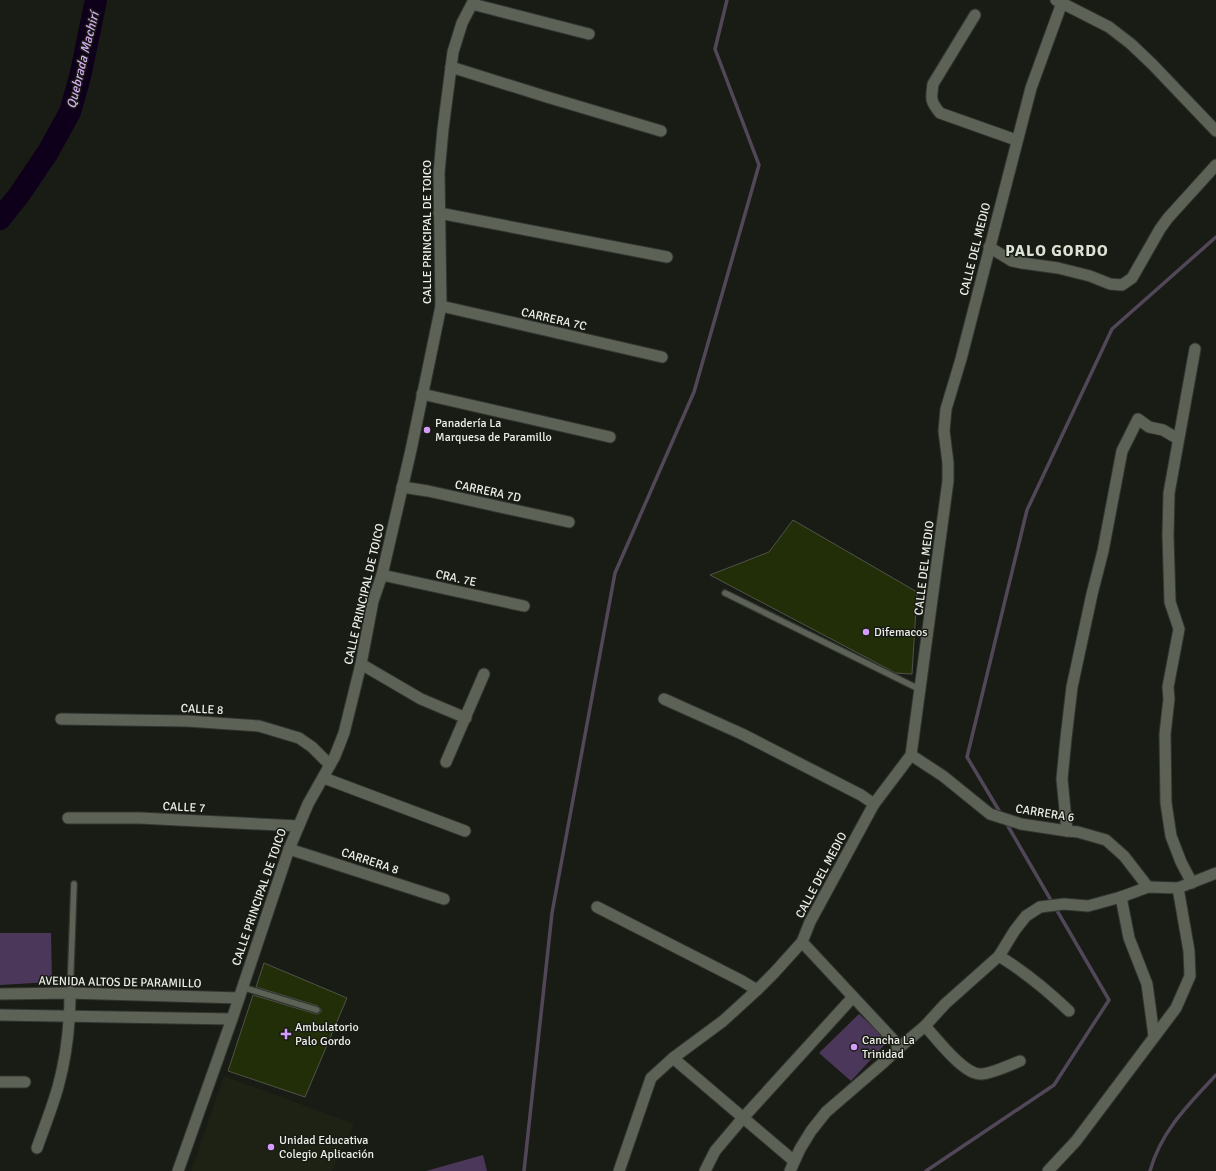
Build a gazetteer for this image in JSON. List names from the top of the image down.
{
  "streets": {
    "street": [
      "CALLE PRINCIPAL DE TOICO",
      "CALLE DEL MEDIO",
      "CARRERA 7C",
      "CARRERA 7D",
      "CRA. 7E",
      "CALLE 8",
      "CALLE 7",
      "CARRERA 6",
      "CARRERA 8",
      "AVENIDA ALTOS DE PARAMILLO"
    ]
  },
  "crossings": [
    ["CALLE PRINCIPAL DE TOICO", "CARRERA 7C"],
    ["CALLE PRINCIPAL DE TOICO", "CARRERA 7D"],
    ["CALLE PRINCIPAL DE TOICO", "CRA. 7E"],
    ["CALLE PRINCIPAL DE TOICO", "CALLE 8"],
    ["CALLE PRINCIPAL DE TOICO", "CALLE 7"],
    ["CALLE PRINCIPAL DE TOICO", "CARRERA 8"],
    ["CALLE PRINCIPAL DE TOICO", "AVENIDA ALTOS DE PARAMILLO"],
    ["CALLE DEL MEDIO", "CARRERA 6"]
  ],
  "districts": ["PALO GORDO"],
  "water": ["Quebrada Machirí"],
  "places": {
    "other": [
      "Panadería La Marquesa de Paramillo",
      "Difemacos",
      "Cancha La Trinidad",
      "Unidad Educativa Colegio Aplicación"
    ],
    "health": ["Ambulatorio Palo Gordo"]
  }
}
